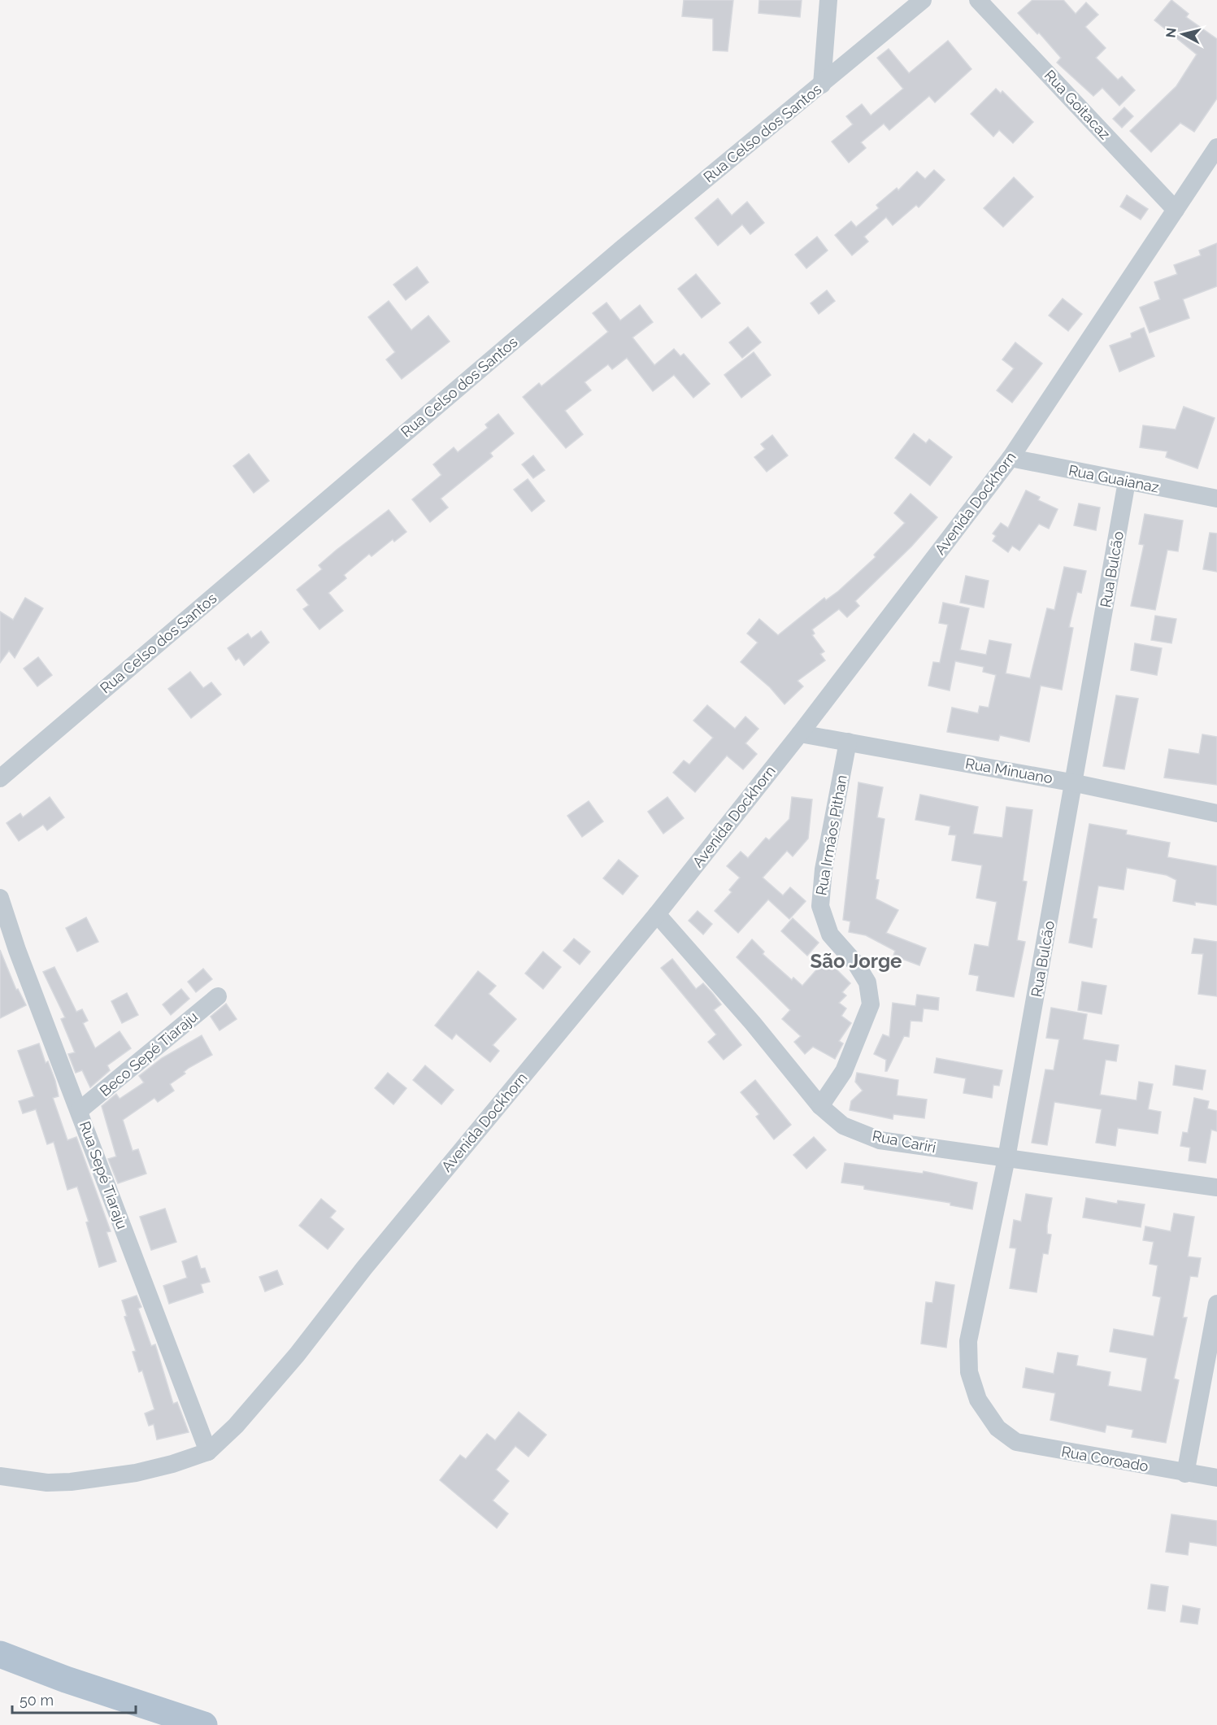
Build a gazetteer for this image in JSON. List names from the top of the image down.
{
  "streets": {
    "street": [
      "Rua Goitacaz",
      "Rua Celso dos Santos",
      "Rua Guaianaz",
      "Avenida Dockhorn",
      "Rua Bulcão",
      "Rua Minuano",
      "Rua Irmãos Pithan",
      "Beco Sepé Tiaraju",
      "Rua Cariri",
      "Rua Sepé Tiaraju",
      "Rua Coroado"
    ]
  },
  "crossings": [
    ["Rua Goitacaz", "Avenida Dockhorn"],
    ["Rua Guaianaz", "Avenida Dockhorn"],
    ["Rua Guaianaz", "Rua Bulcão"],
    ["Avenida Dockhorn", "Rua Minuano"],
    ["Avenida Dockhorn", "Rua Cariri"],
    ["Avenida Dockhorn", "Rua Sepé Tiaraju"],
    ["Rua Bulcão", "Rua Minuano"],
    ["Rua Bulcão", "Rua Cariri"],
    ["Rua Bulcão", "Rua Coroado"],
    ["Rua Minuano", "Rua Irmãos Pithan"],
    ["Rua Irmãos Pithan", "Rua Cariri"],
    ["Beco Sepé Tiaraju", "Rua Sepé Tiaraju"]
  ],
  "districts": ["São Jorge"],
  "scale_bar": "50 m",
  "north": "left"
}
